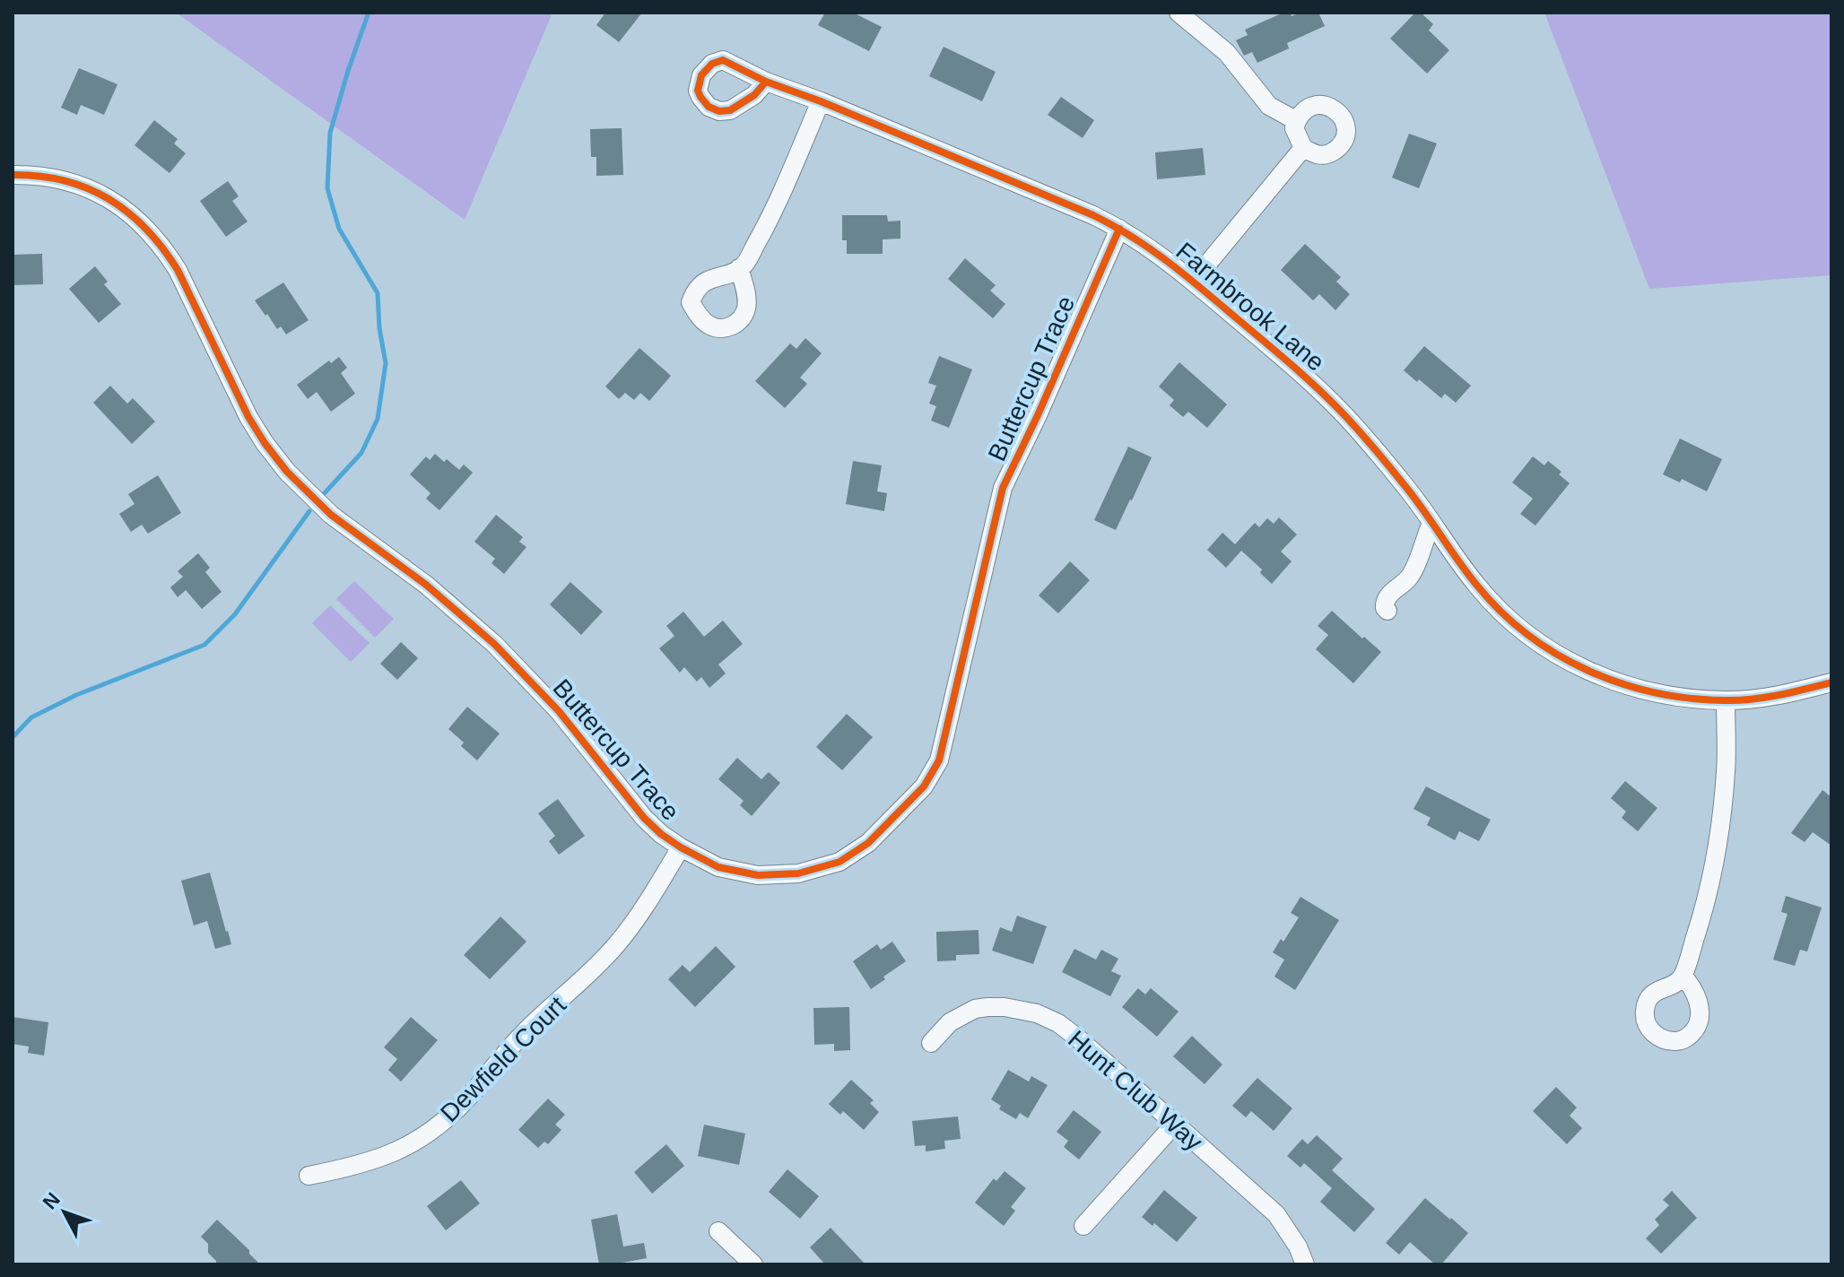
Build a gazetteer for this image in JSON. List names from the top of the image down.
{
  "streets": {
    "street": [
      "Farmbrook Lane",
      "Buttercup Trace",
      "Dewfield Court",
      "Hunt Club Way"
    ]
  },
  "crossings": [
    ["Farmbrook Lane", "Buttercup Trace"],
    ["Buttercup Trace", "Dewfield Court"]
  ],
  "north": "top left"
}
